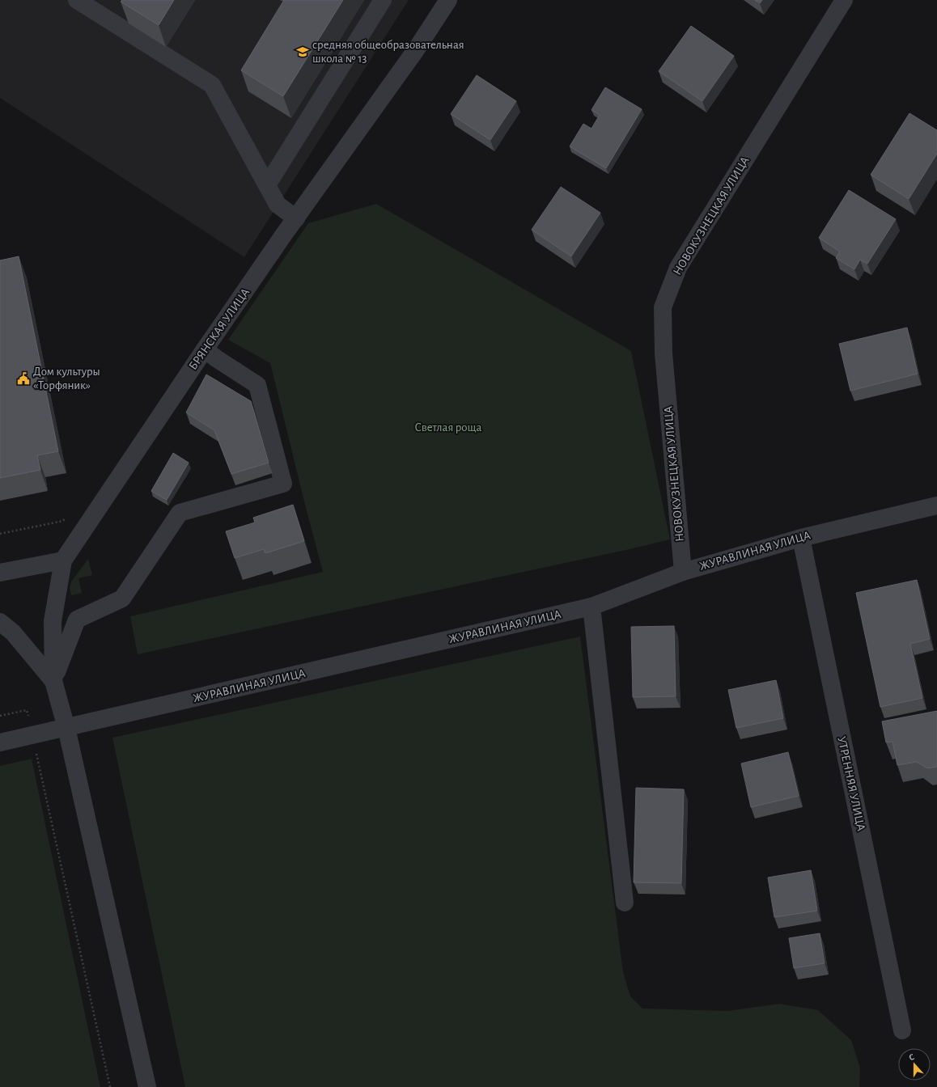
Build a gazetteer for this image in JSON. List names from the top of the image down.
{
  "streets": {
    "street": [
      "НОВОКУЗНЕЦКАЯ УЛИЦА",
      "БРЯНСКАЯ УЛИЦА",
      "ЖУРАВЛИНАЯ УЛИЦА",
      "УТРЕННЯЯ УЛИЦА"
    ]
  },
  "crossings": [
    ["НОВОКУЗНЕЦКАЯ УЛИЦА", "ЖУРАВЛИНАЯ УЛИЦА"],
    ["ЖУРАВЛИНАЯ УЛИЦА", "УТРЕННЯЯ УЛИЦА"]
  ],
  "parks": ["Светлая роща"],
  "places": {
    "school or university": ["средняя общеобразовательная школа № 13"],
    "public building": ["Дом культуры «Торфяник»"]
  },
  "north": "top"
}
